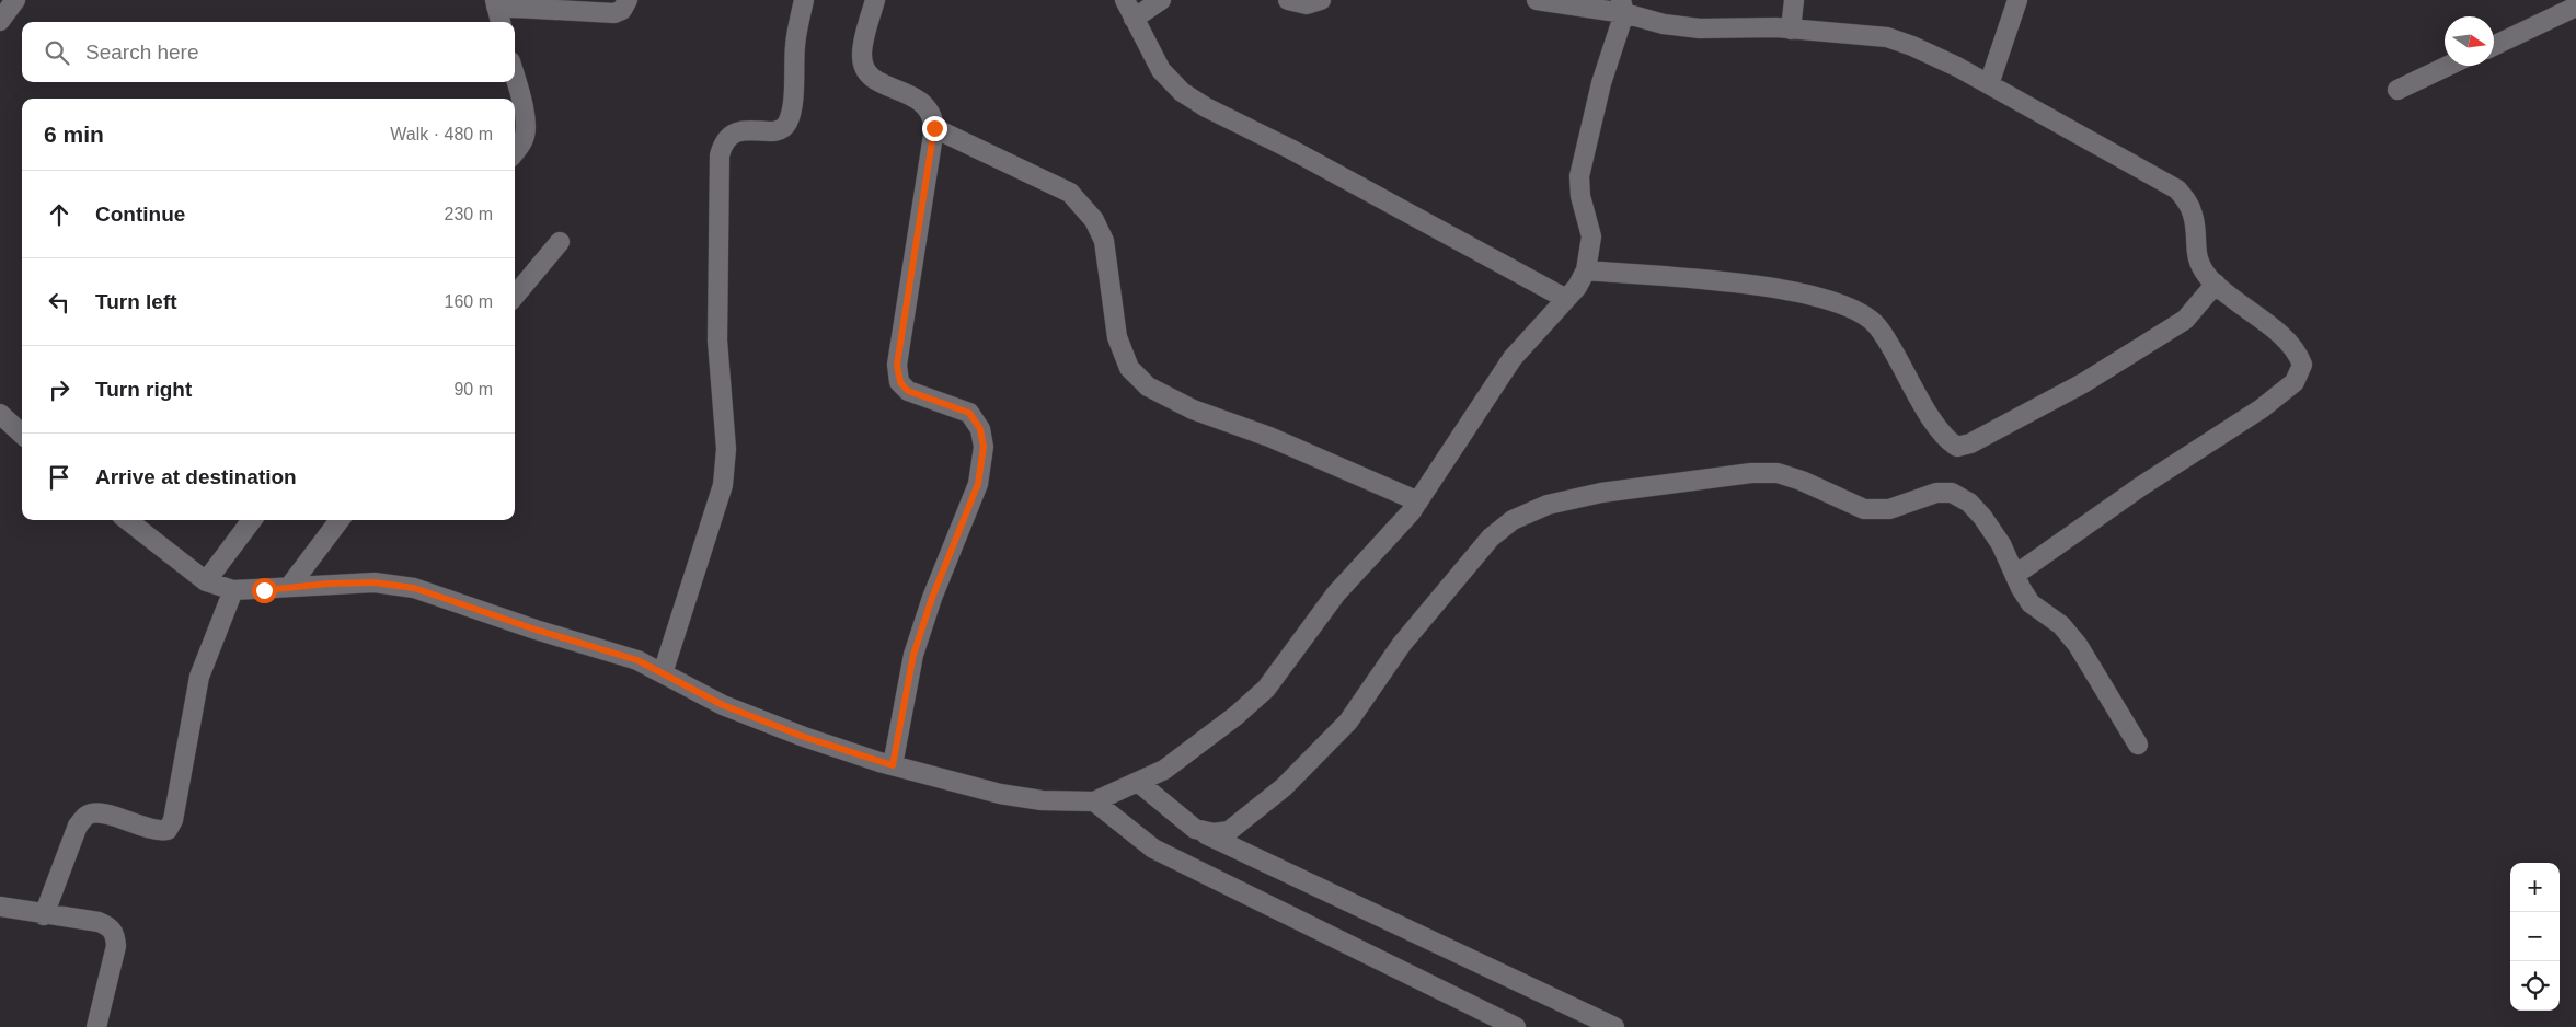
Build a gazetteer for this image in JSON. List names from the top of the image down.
{
  "north": "right",
  "page": {
    "search": "Search here",
    "heading": ["6 min", "Walk · 480 m"],
    "list": [
      ["Continue", "230 m"],
      ["Turn left", "160 m"],
      ["Turn right", "90 m"],
      "Arrive at destination"
    ],
    "map_buttons": ["+", "−"]
  }
}
